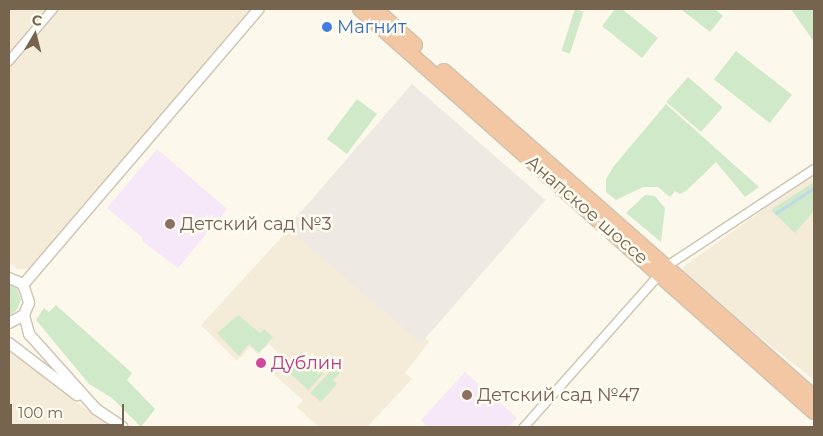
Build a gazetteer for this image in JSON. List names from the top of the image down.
{
  "streets": {
    "highway": ["Анапское шоссе"]
  },
  "places": [
    "Магнит",
    "Детский сад №3",
    "Дублин",
    "Детский сад №47"
  ],
  "scale_bar": "100 m",
  "north": "top"
}
